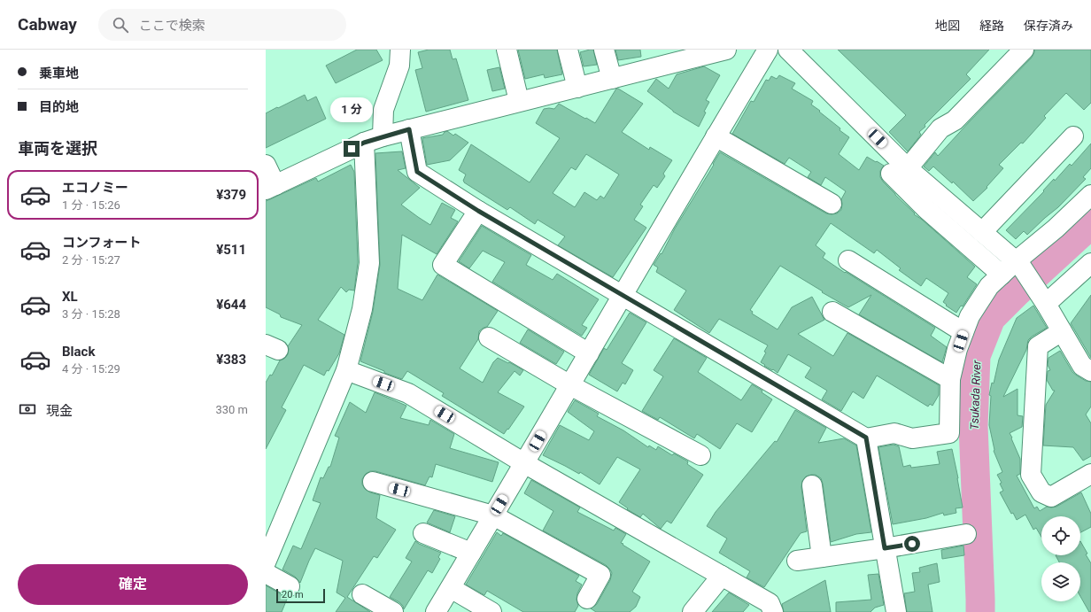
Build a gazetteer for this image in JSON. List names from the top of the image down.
{
  "water": ["Tsukada River"],
  "scale_bar": "20 m",
  "page": {
    "header": "Cabway",
    "search": "ここで検索",
    "nav": ["地図", "経路", "保存済み"],
    "banner": ["乗車地", "目的地"],
    "bubble": "1 分",
    "heading": "車両を選択",
    "list": [
      {
        "name": "エコノミー",
        "note": "1 分 · 15:26",
        "value": "¥379"
      },
      {
        "name": "コンフォート",
        "note": "2 分 · 15:27",
        "value": "¥511"
      },
      {
        "name": "XL",
        "note": "3 分 · 15:28",
        "value": "¥644"
      },
      {
        "name": "Black",
        "note": "4 分 · 15:29",
        "value": "¥383"
      }
    ],
    "pay": ["現金", "330 m"],
    "buttons": "確定",
    "scale": "20 m"
  }
}
